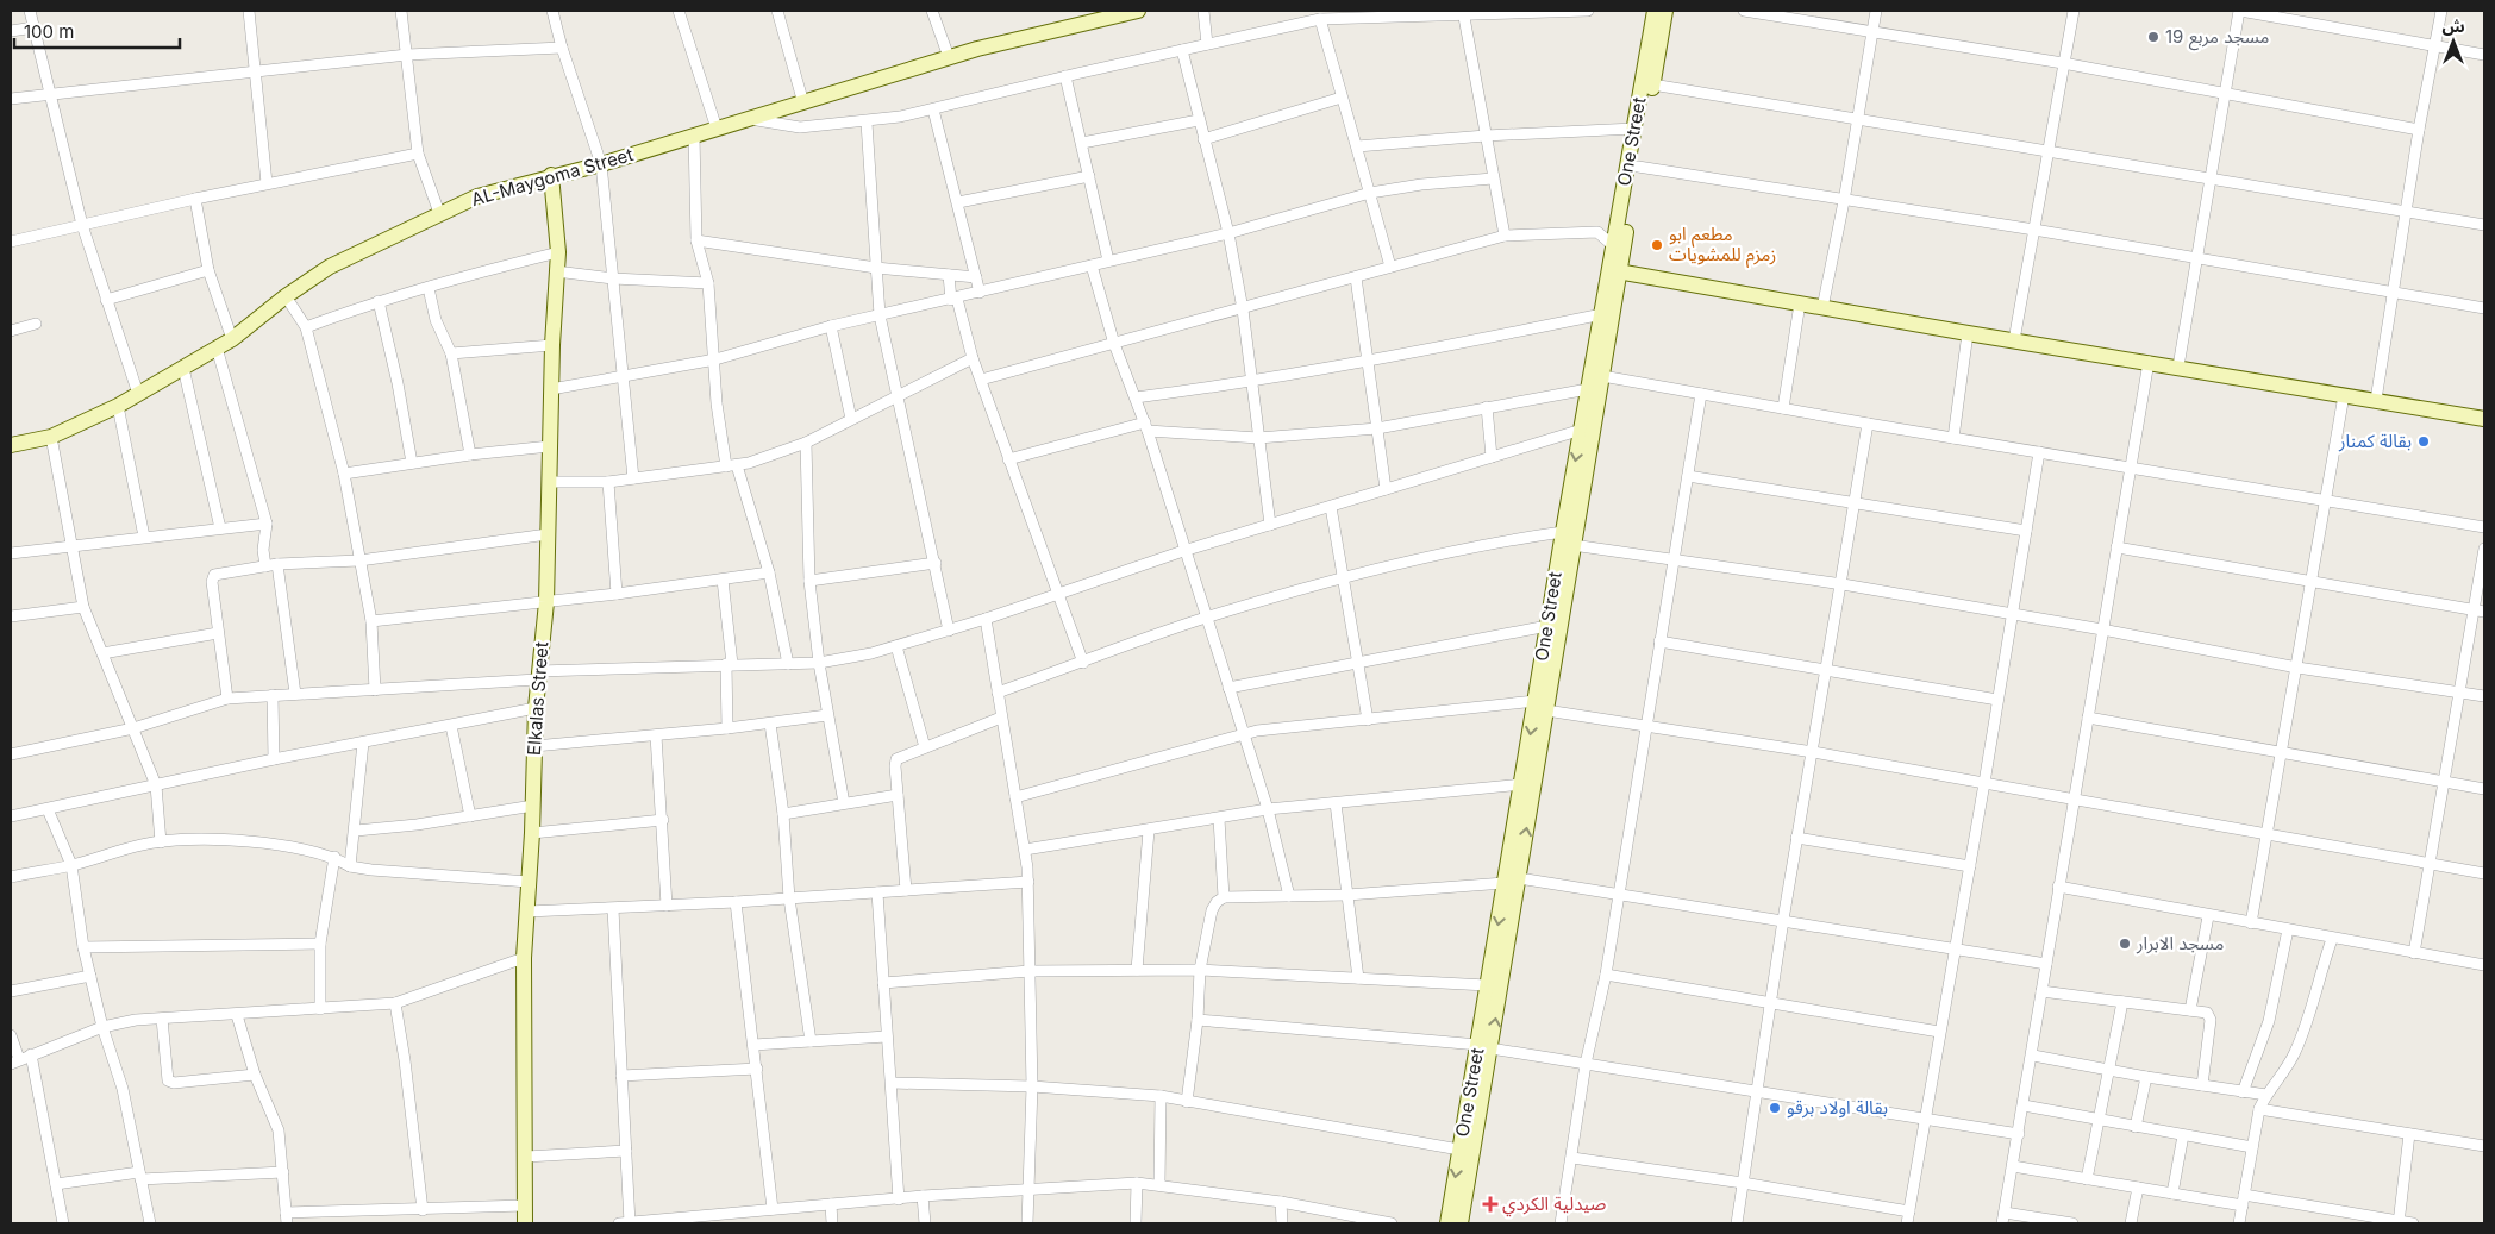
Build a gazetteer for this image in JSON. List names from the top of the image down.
{
  "streets": {
    "street": ["One Street", "AL-Maygoma Street", "Elkalas Street"]
  },
  "crossings": [
    ["AL-Maygoma Street", "Elkalas Street"]
  ],
  "places": {
    "other": [
      "مسجد مربع 19",
      "مطعم ابو زمزم للمشويات",
      "بقالة كمنار",
      "مسجد الابرار",
      "بقالة اولاد برقو"
    ],
    "health": ["صيدلية الكردي"]
  },
  "scale_bar": "100 m",
  "north": "top"
}
